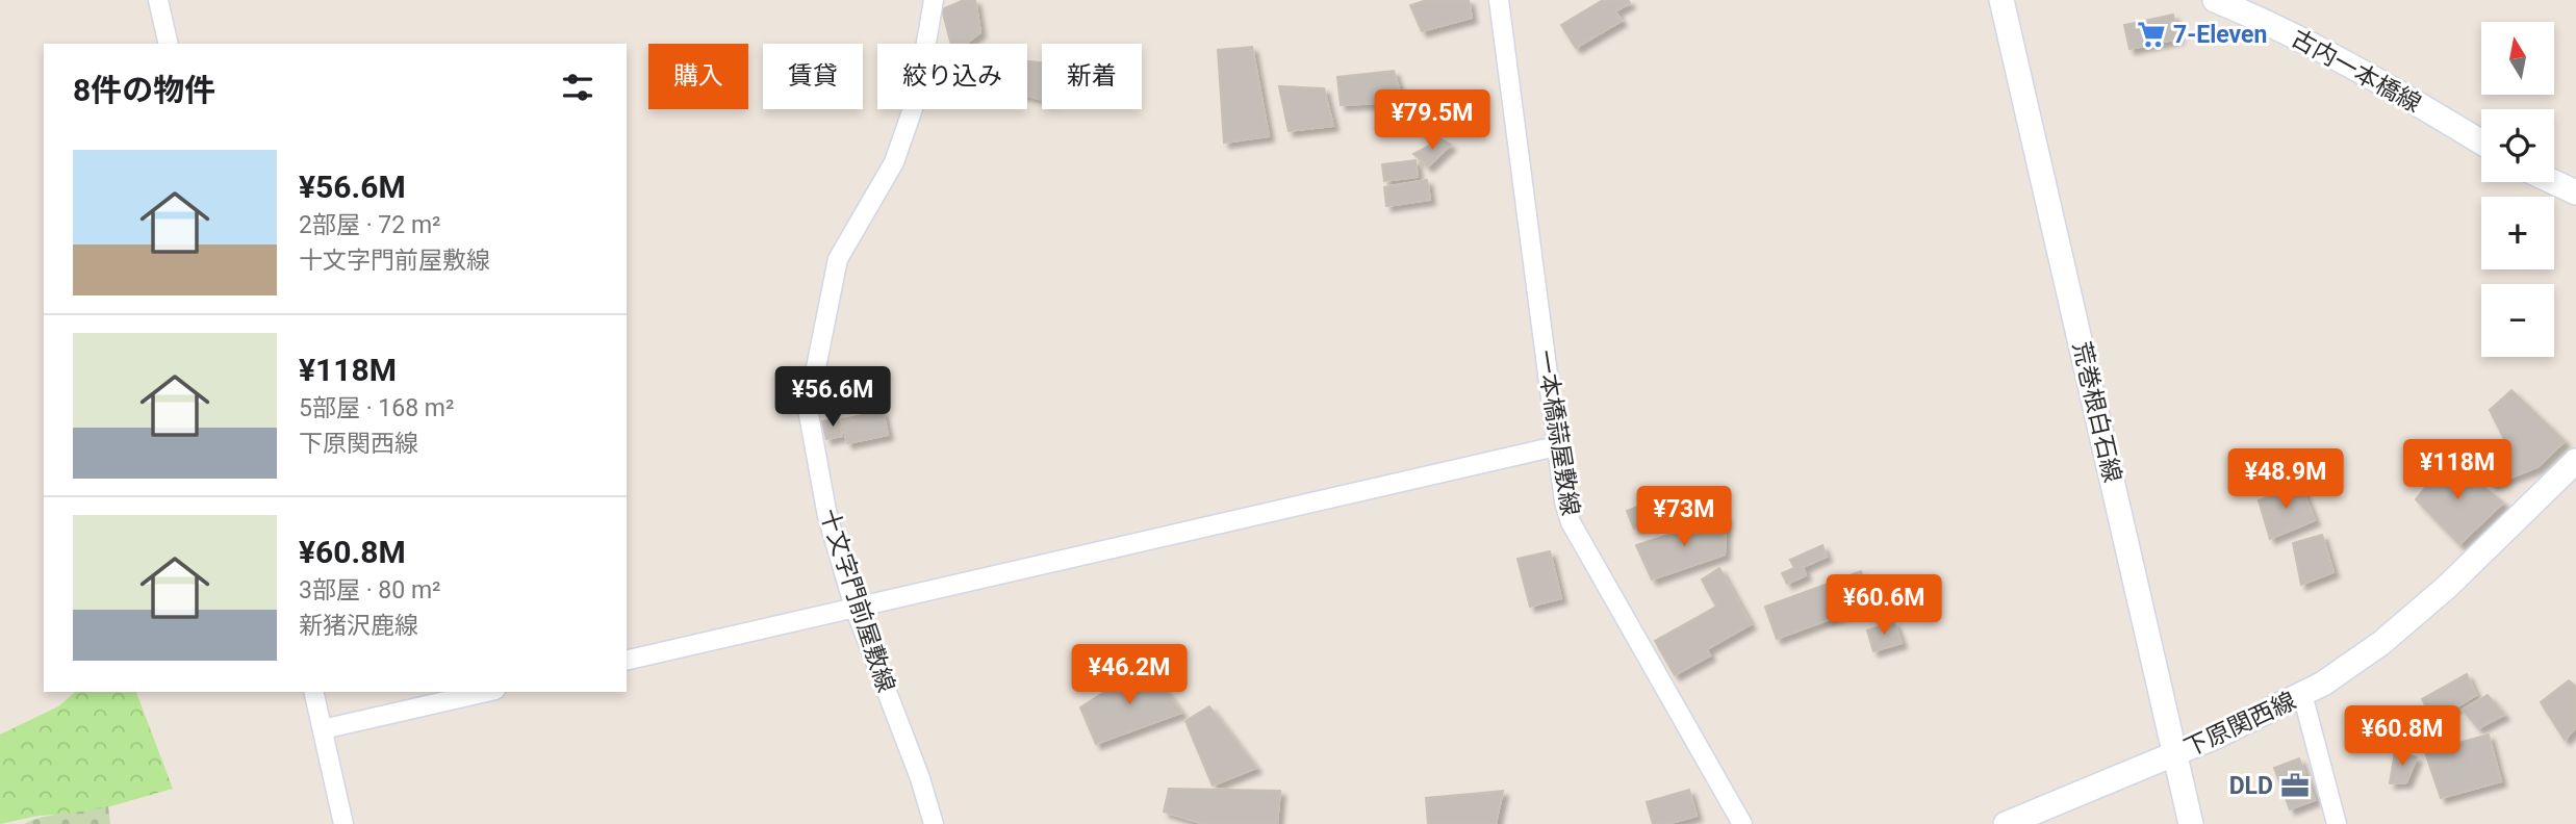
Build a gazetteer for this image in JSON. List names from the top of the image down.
{
  "streets": {
    "street": [
      "古内一本橋線",
      "荒巻根白石線",
      "一本橋蒜屋敷線",
      "十文字門前屋敷線",
      "下原関西線"
    ]
  },
  "crossings": [
    ["荒巻根白石線", "下原関西線"]
  ],
  "places": {
    "supermarket": ["7-Eleven"],
    "office": ["DLD"]
  },
  "north": "top",
  "page": {
    "map_buttons": ["+", "−"],
    "chip": [
      "購入",
      "賃貸",
      "絞り込み",
      "新着"
    ],
    "heading": "8件の物件",
    "price": [
      "¥79.5M",
      "¥56.6M",
      "¥118M",
      "¥48.9M",
      "¥73M",
      "¥60.6M",
      "¥46.2M",
      "¥60.8M"
    ],
    "list": [
      {
        "name": "¥56.6M",
        "note": "2部屋 · 72 m² · 十文字門前屋敷線"
      },
      {
        "name": "¥118M",
        "note": "5部屋 · 168 m² · 下原関西線"
      },
      {
        "name": "¥60.8M",
        "note": "3部屋 · 80 m² · 新猪沢鹿線"
      }
    ]
  }
}
